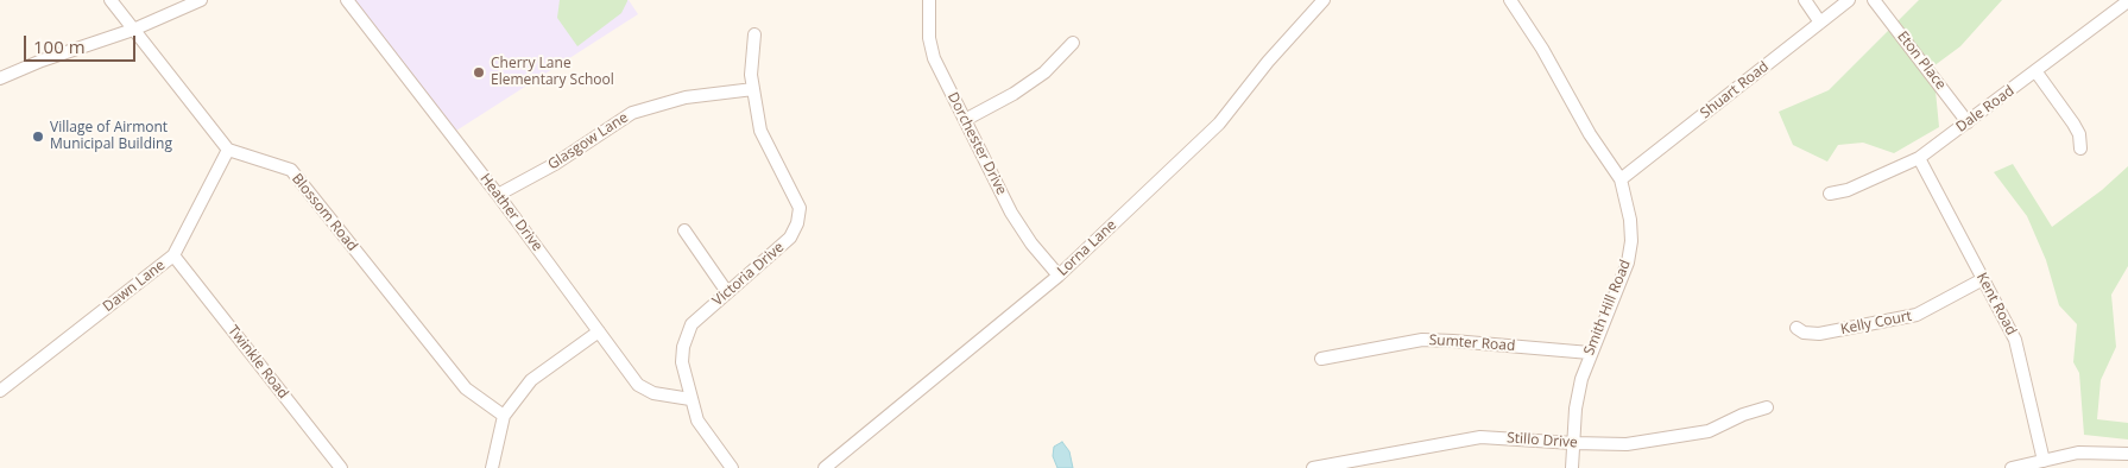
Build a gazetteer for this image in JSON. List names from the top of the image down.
{
  "streets": {
    "street": [
      "Eton Place",
      "Shuart Road",
      "Dale Road",
      "Glasgow Lane",
      "Dorchester Drive",
      "Blossom Road",
      "Heather Drive",
      "Lorna Lane",
      "Victoria Drive",
      "Dawn Lane",
      "Kent Road",
      "Smith Hill Road",
      "Kelly Court",
      "Sumter Road",
      "Twinkle Road",
      "Stillo Drive"
    ]
  },
  "crossings": [
    ["Eton Place", "Dale Road"],
    ["Shuart Road", "Smith Hill Road"],
    ["Dale Road", "Kent Road"],
    ["Glasgow Lane", "Heather Drive"],
    ["Glasgow Lane", "Victoria Drive"],
    ["Dorchester Drive", "Lorna Lane"],
    ["Blossom Road", "Dawn Lane"],
    ["Heather Drive", "Victoria Drive"],
    ["Dawn Lane", "Twinkle Road"],
    ["Kent Road", "Kelly Court"],
    ["Smith Hill Road", "Sumter Road"],
    ["Smith Hill Road", "Stillo Drive"]
  ],
  "places": ["Cherry Lane Elementary School", "Village of Airmont Municipal Building"],
  "scale_bar": "100 m"
}
